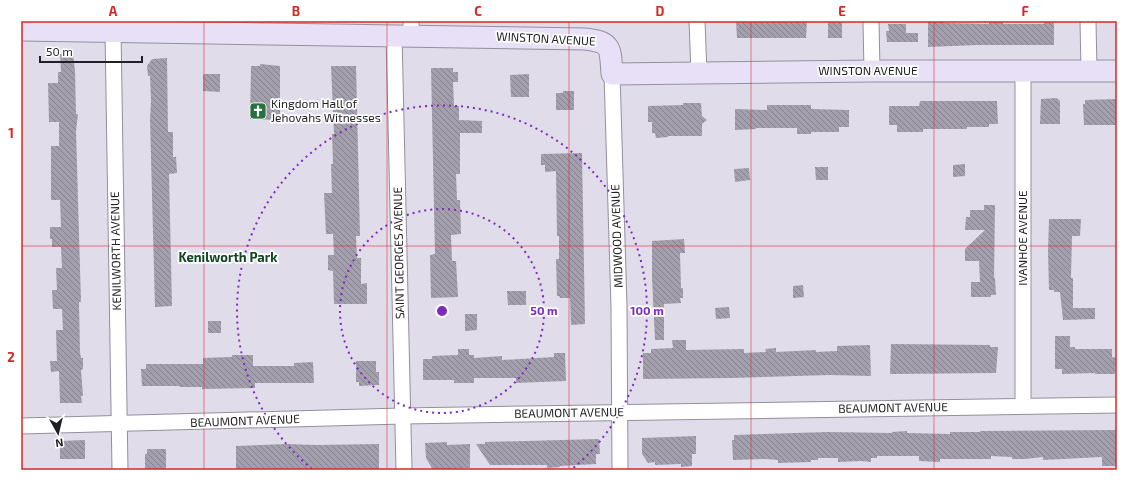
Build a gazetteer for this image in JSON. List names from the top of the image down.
{
  "streets": {
    "street": [
      "WINSTON AVENUE",
      "MIDWOOD AVENUE",
      "IVANHOE AVENUE",
      "KENILWORTH AVENUE",
      "SAINT GEORGES AVENUE",
      "BEAUMONT AVENUE"
    ]
  },
  "crossings": [
    ["WINSTON AVENUE", "MIDWOOD AVENUE"],
    ["WINSTON AVENUE", "IVANHOE AVENUE"],
    ["WINSTON AVENUE", "KENILWORTH AVENUE"],
    ["WINSTON AVENUE", "SAINT GEORGES AVENUE"],
    ["MIDWOOD AVENUE", "BEAUMONT AVENUE"],
    ["IVANHOE AVENUE", "BEAUMONT AVENUE"],
    ["KENILWORTH AVENUE", "BEAUMONT AVENUE"],
    ["SAINT GEORGES AVENUE", "BEAUMONT AVENUE"]
  ],
  "districts": ["Kenilworth Park"],
  "places": {
    "church": ["Kingdom Hall of Jehovahs Witnesses"]
  },
  "scale_bar": "50 m",
  "north": "bottom",
  "grid": {
    "columns": [
      "A",
      "B",
      "C",
      "D",
      "E",
      "F"
    ],
    "rows": ["1", "2"]
  },
  "rings": ["50 m", "100 m"]
}
